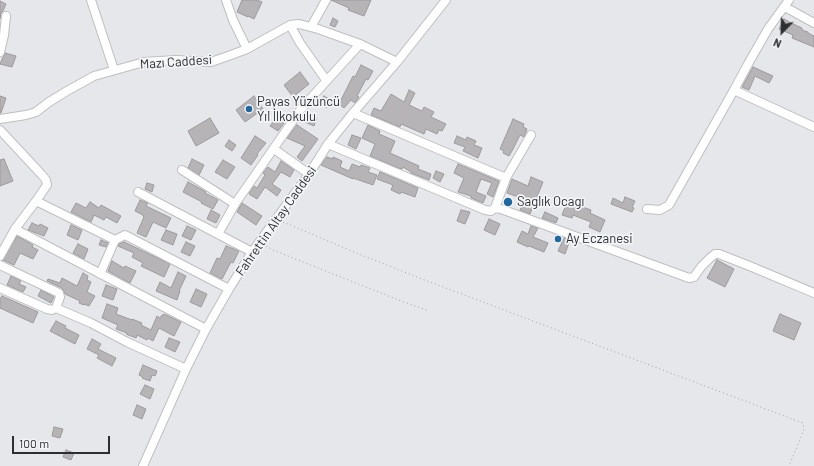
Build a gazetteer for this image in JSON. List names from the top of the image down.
{
  "streets": {
    "street": ["Mazı Caddesi", "Fahrettin Altay Caddesi"]
  },
  "places": ["Payas Yüzüncü Yıl İlkokulu", "Saglık Ocagı", "Ay Eczanesi"],
  "scale_bar": "100 m",
  "north": "bottom left"
}
